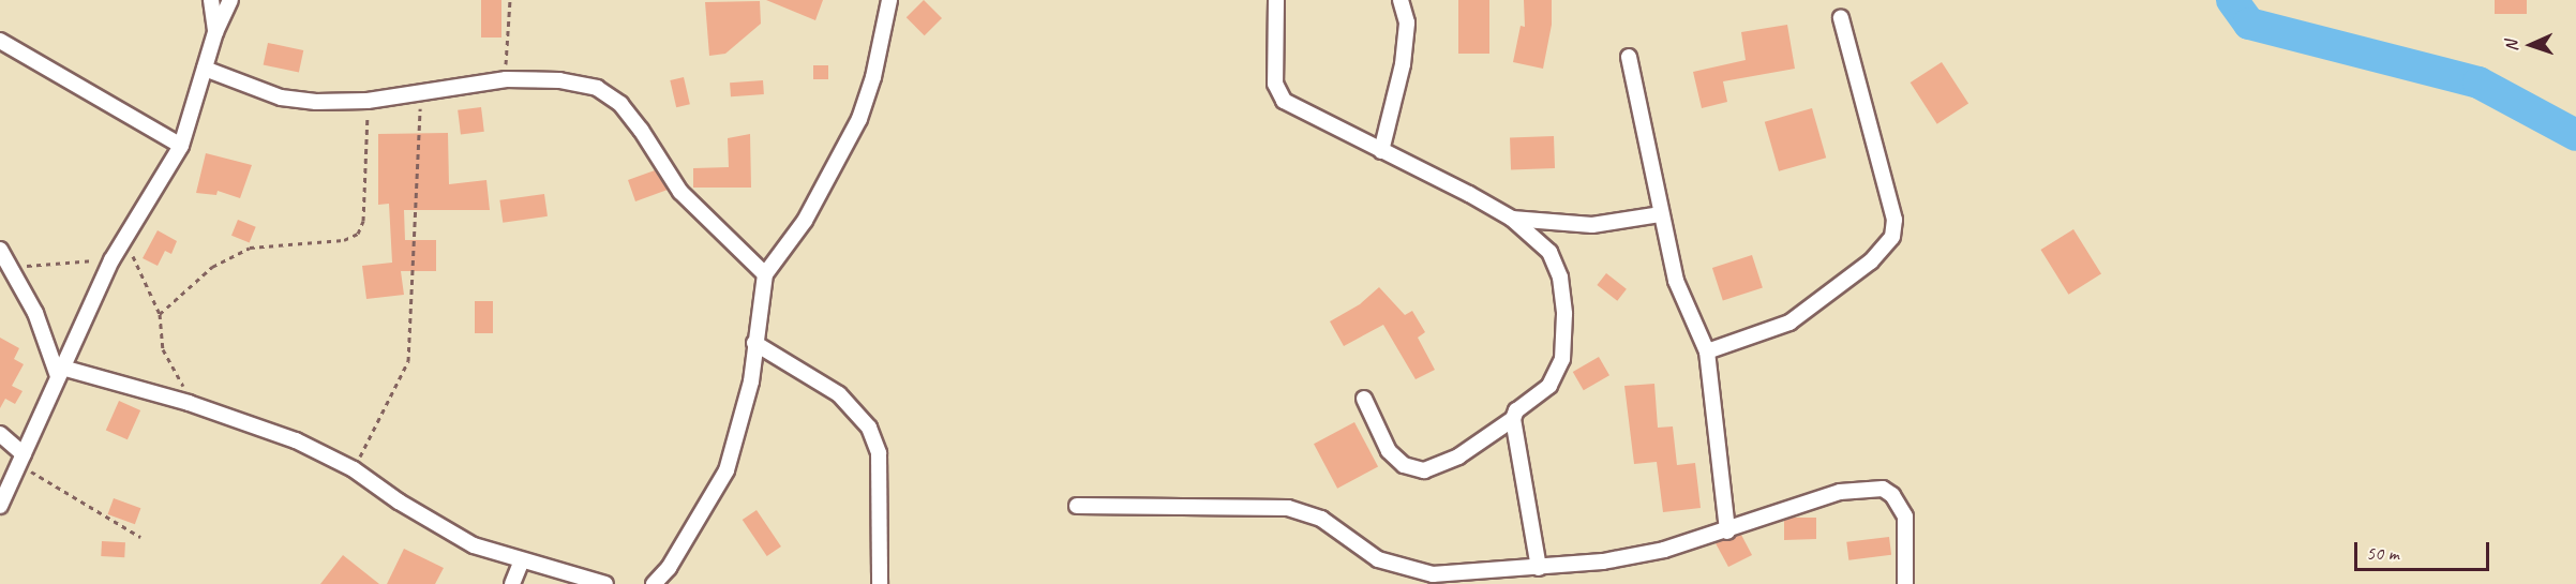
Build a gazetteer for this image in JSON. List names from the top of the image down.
{
  "scale_bar": "50 m",
  "north": "left"
}
